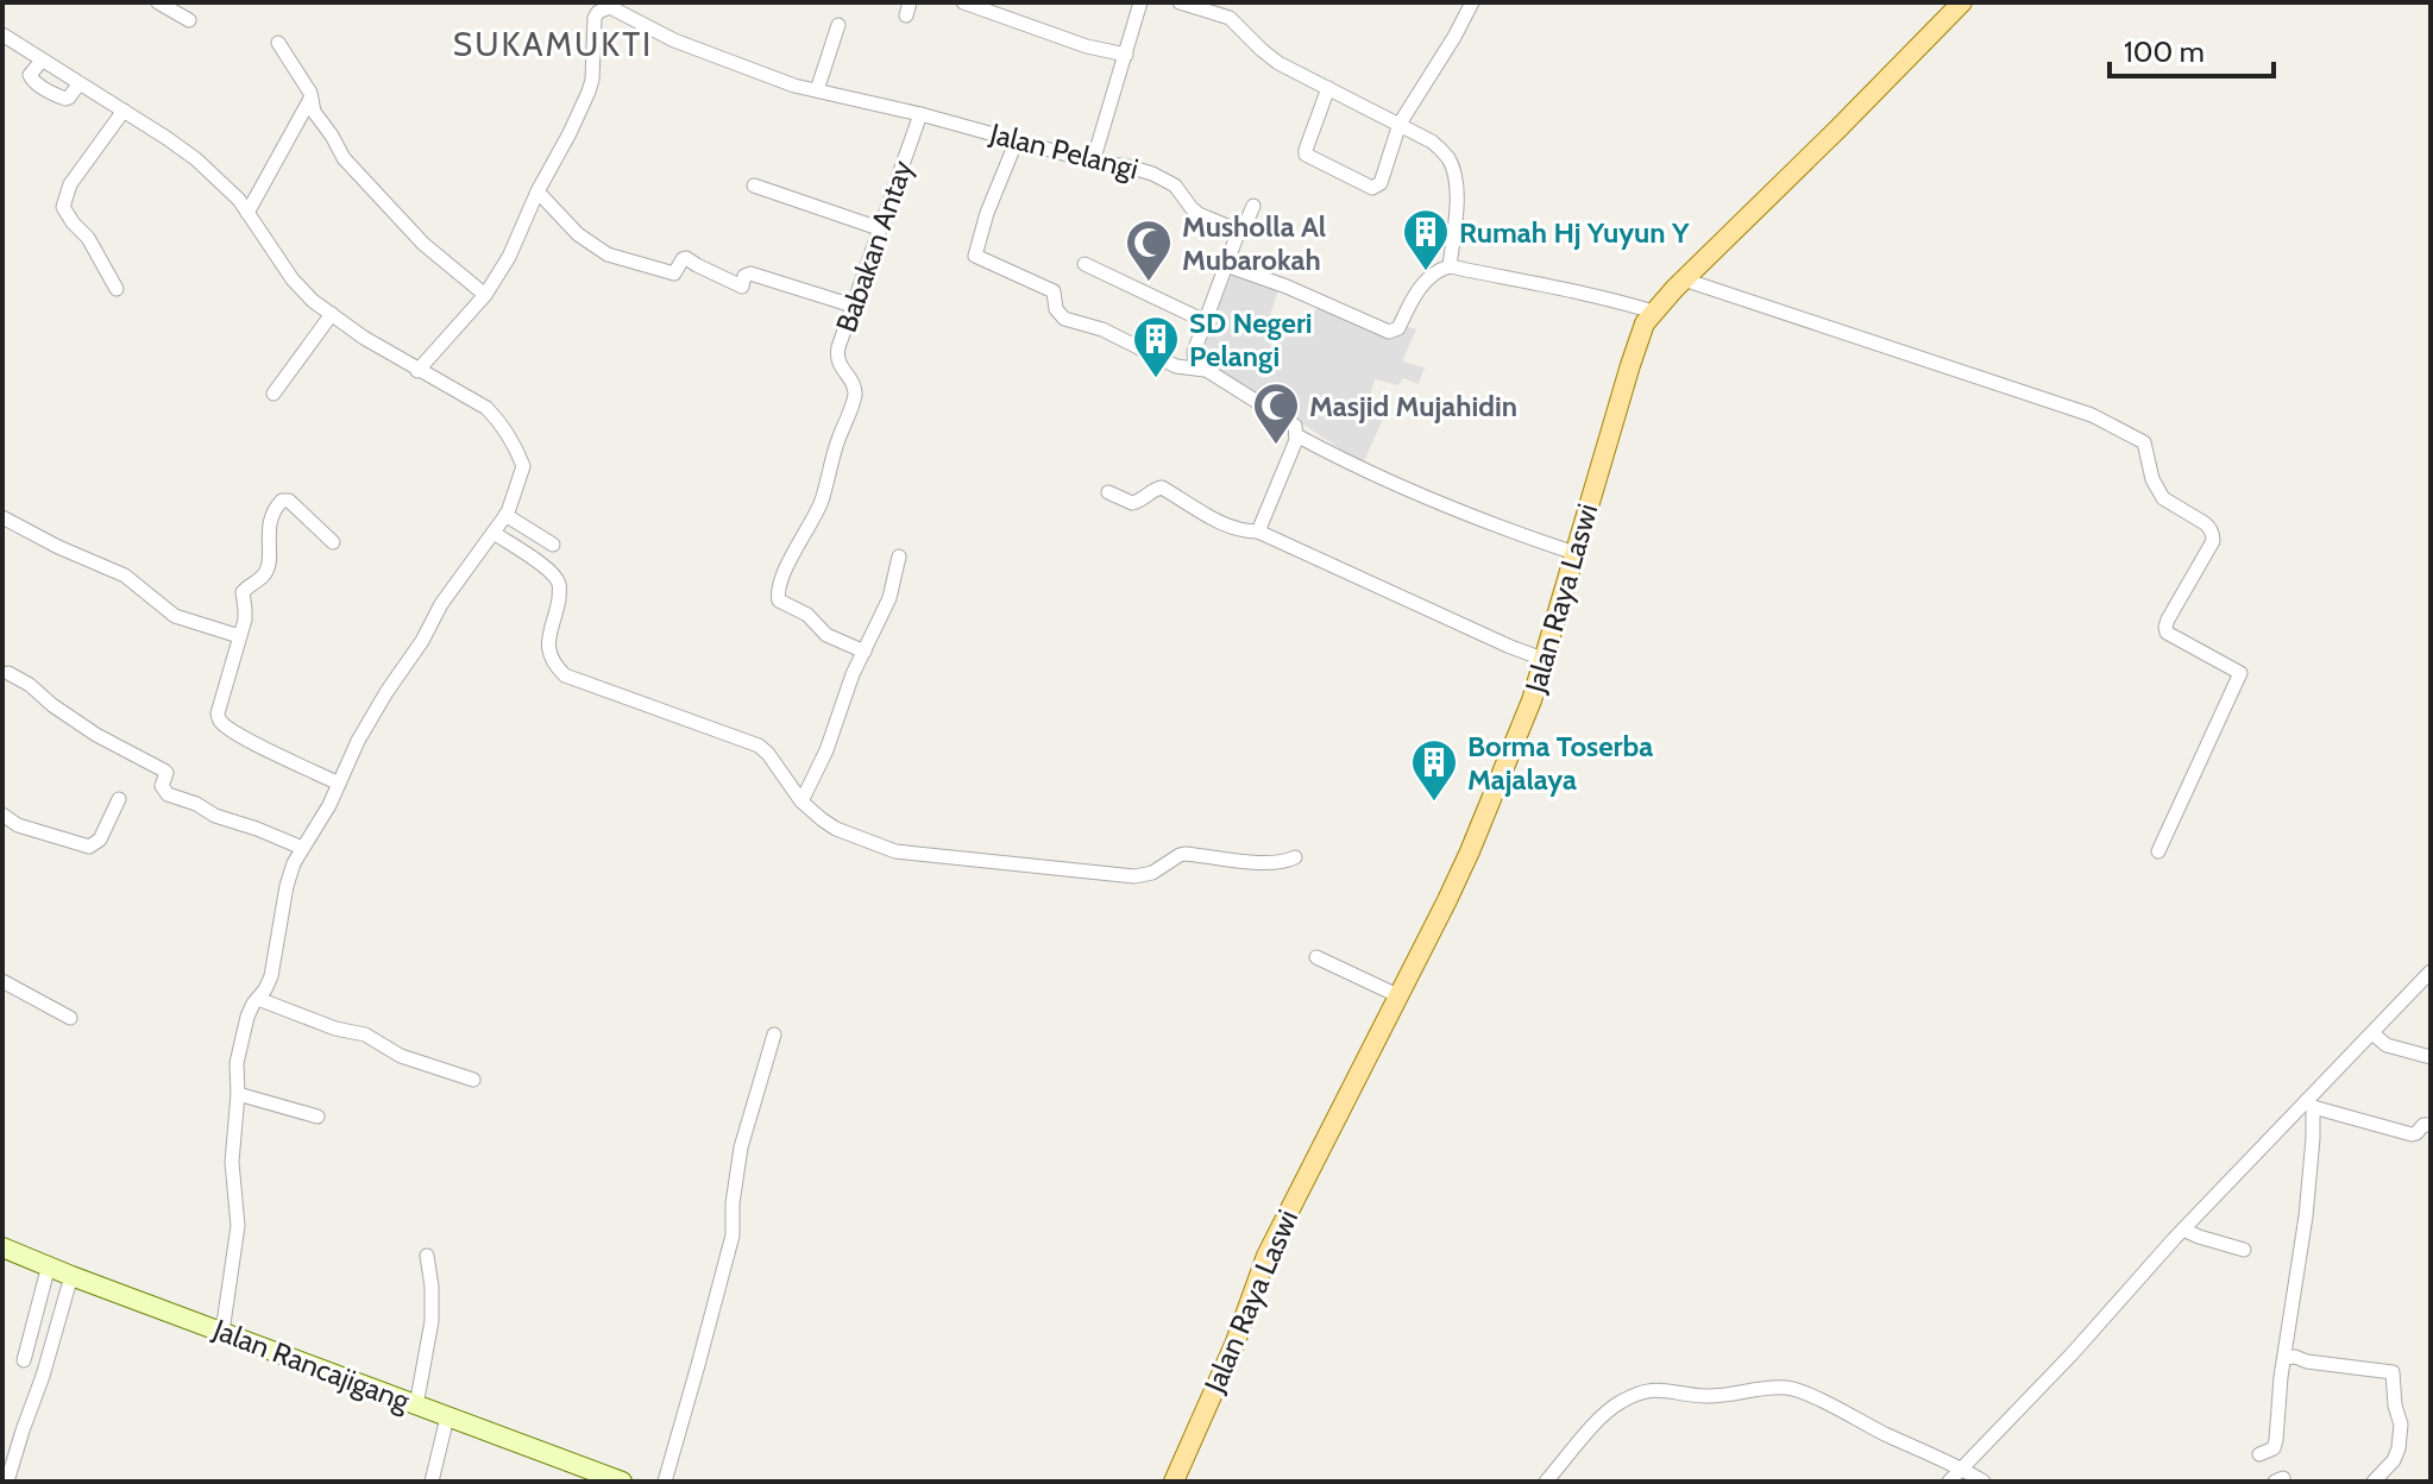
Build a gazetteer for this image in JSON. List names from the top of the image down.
{
  "streets": {
    "main road": ["Jalan Raya Laswi", "Jalan Rancajigang"],
    "street": ["Jalan Pelangi", "Babakan Antay"]
  },
  "crossings": [
    ["Jalan Pelangi", "Babakan Antay"]
  ],
  "districts": ["SUKAMUKTI"],
  "places": {
    "building": ["Rumah Hj Yuyun Y", "SD Negeri Pelangi", "Borma Toserba Majalaya"],
    "mosque": ["Musholla Al Mubarokah", "Masjid Mujahidin"]
  },
  "scale_bar": "100 m"
}
